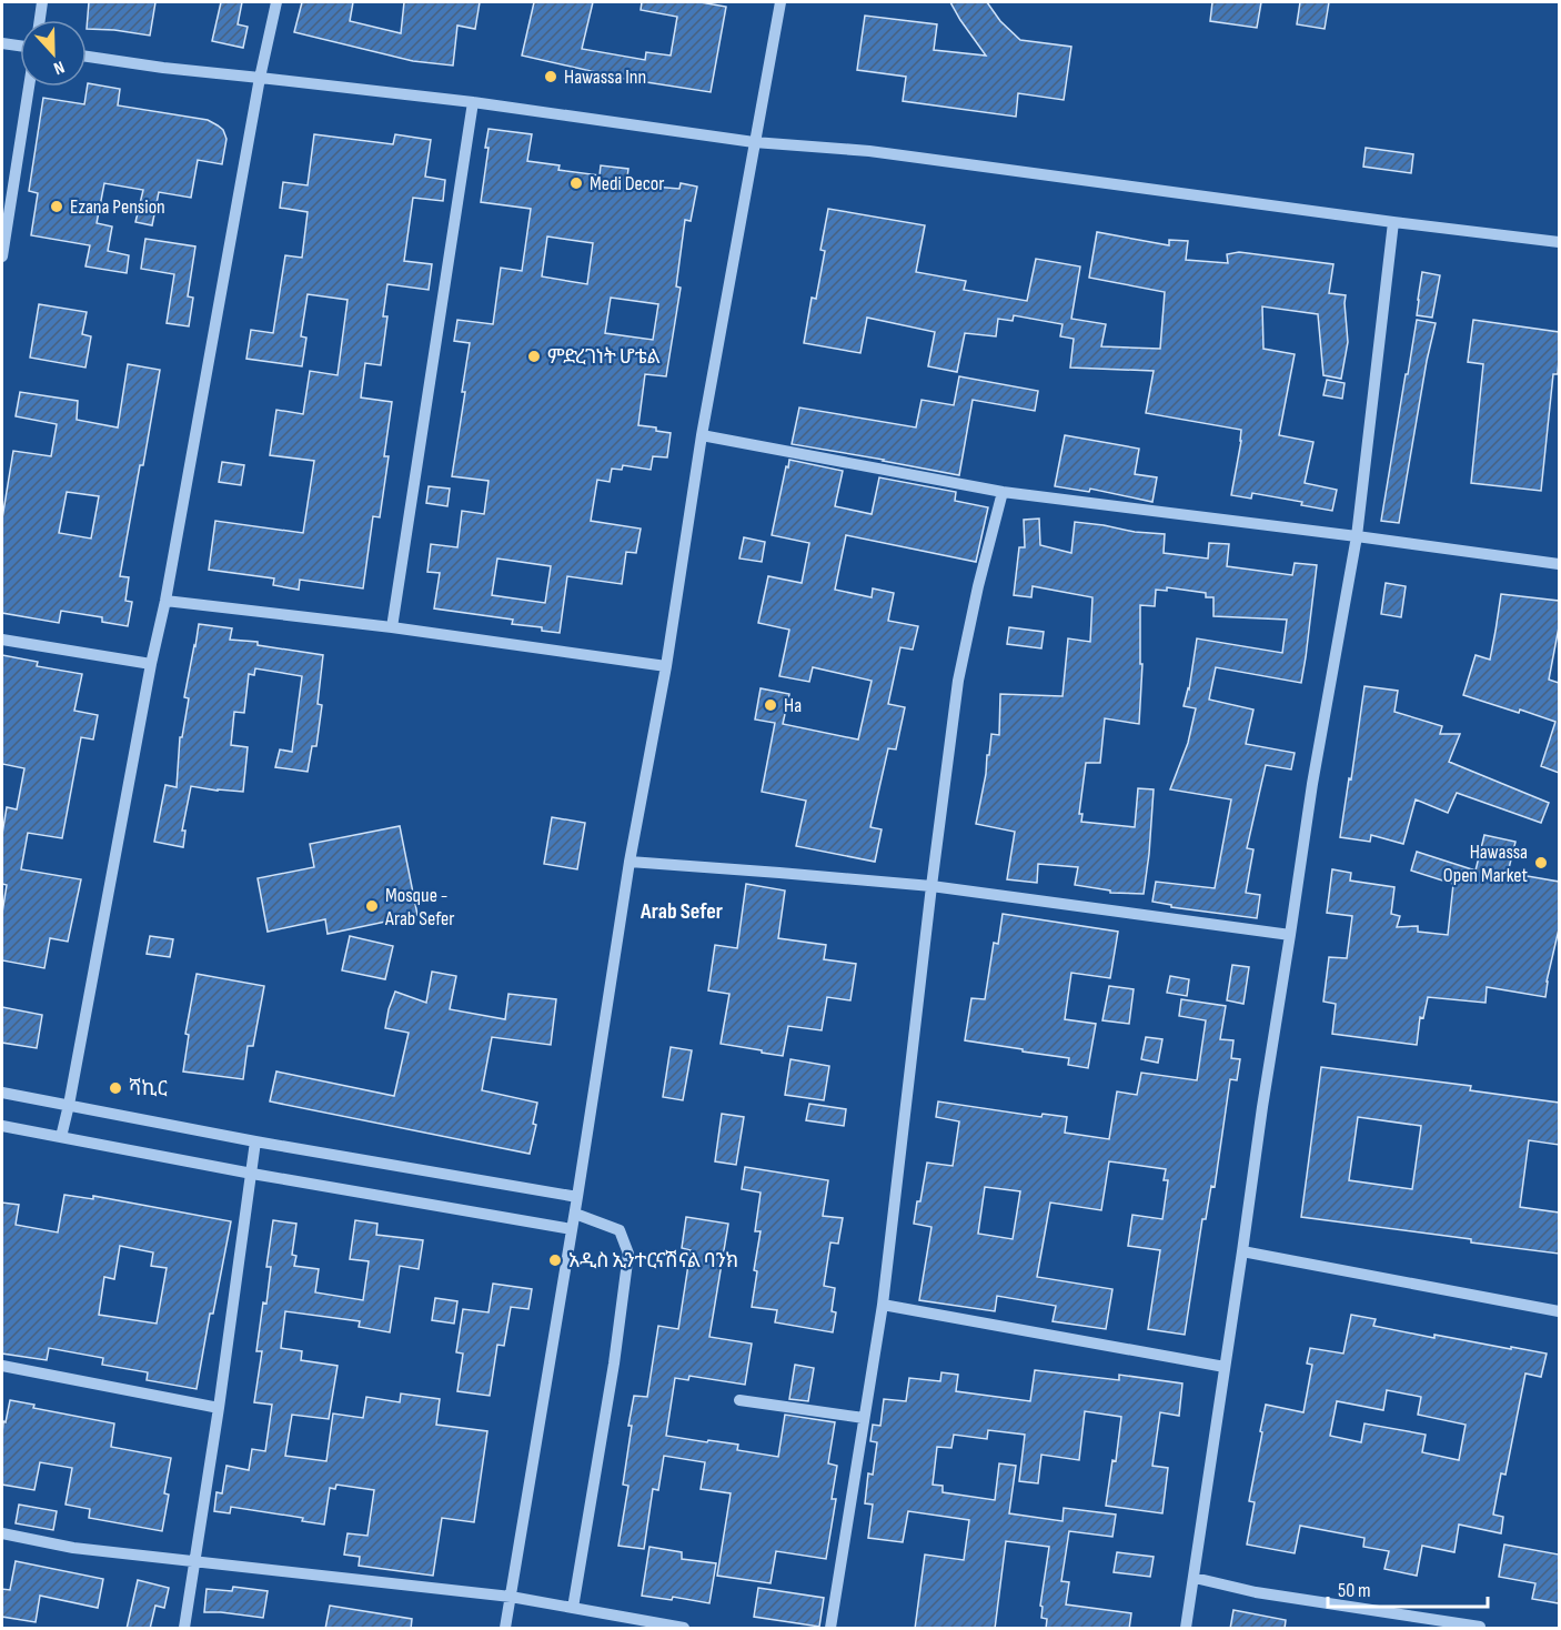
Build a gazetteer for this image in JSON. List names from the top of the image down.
{
  "districts": ["Arab Sefer"],
  "places": [
    "Hawassa Inn",
    "Medi Decor",
    "Ezana Pension",
    "ምድረገነት ሆቴል",
    "Ha",
    "Hawassa Open Market",
    "Mosque - Arab Sefer",
    "ሻኪር",
    "አዲስ ኢንተርናሽናል ባንክ"
  ],
  "scale_bar": "50 m",
  "north": "bottom"
}
